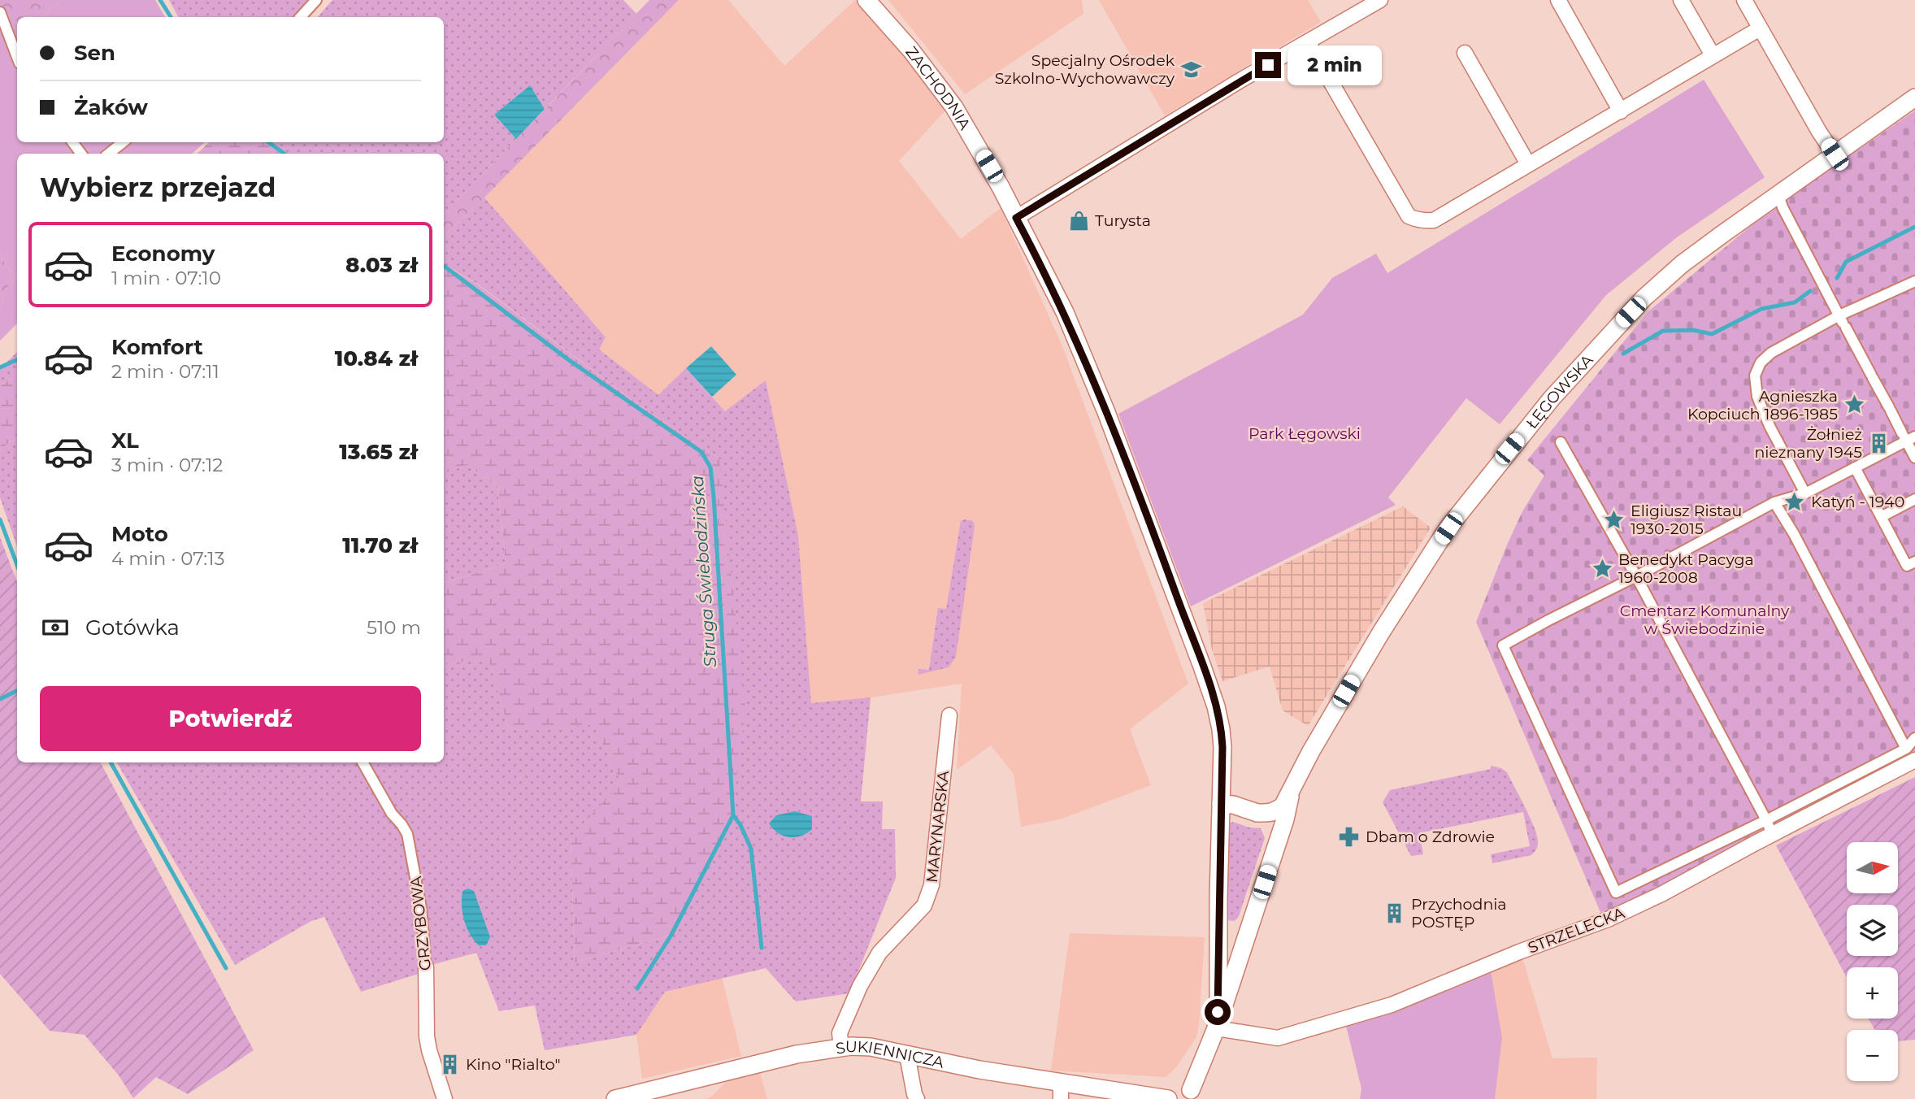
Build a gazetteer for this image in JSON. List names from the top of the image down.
{
  "streets": {
    "street": [
      "ZACHODNIA",
      "ŁĘGOWSKA",
      "MARYNARSKA",
      "GRZYBOWA",
      "STRZELECKA",
      "SUKIENNICZA"
    ]
  },
  "crossings": [
    ["ZACHODNIA", "ŁĘGOWSKA"],
    ["ZACHODNIA", "STRZELECKA"],
    ["MARYNARSKA", "SUKIENNICZA"]
  ],
  "water": ["Struga Świebodzińska"],
  "parks": ["Park Łęgowski", "Cmentarz Komunalny w Świebodzinie"],
  "places": {
    "school or university": ["Specjalny Ośrodek Szkolno-Wychowawczy"],
    "shop": ["Turysta"],
    "place": [
      "Agnieszka Kopciuch 1896-1985",
      "Katyń - 1940",
      "Eligiusz Ristau 1930-2015",
      "Benedykt Pacyga 1960-2008"
    ],
    "building": ["Żołnież nieznany 1945", "Przychodnia POSTĘP", "Kino \"Rialto\""],
    "pharmacy": ["Dbam o Zdrowie"]
  },
  "north": "right",
  "page": {
    "banner": ["Sen", "Żaków"],
    "bubble": "2 min",
    "heading": "Wybierz przejazd",
    "list": [
      {
        "name": "Economy",
        "note": "1 min · 07:10",
        "value": "8.03 zł"
      },
      {
        "name": "Komfort",
        "note": "2 min · 07:11",
        "value": "10.84 zł"
      },
      {
        "name": "XL",
        "note": "3 min · 07:12",
        "value": "13.65 zł"
      },
      {
        "name": "Moto",
        "note": "4 min · 07:13",
        "value": "11.70 zł"
      }
    ],
    "pay": ["Gotówka", "510 m"],
    "buttons": "Potwierdź",
    "map_buttons": ["+", "−"]
  }
}
